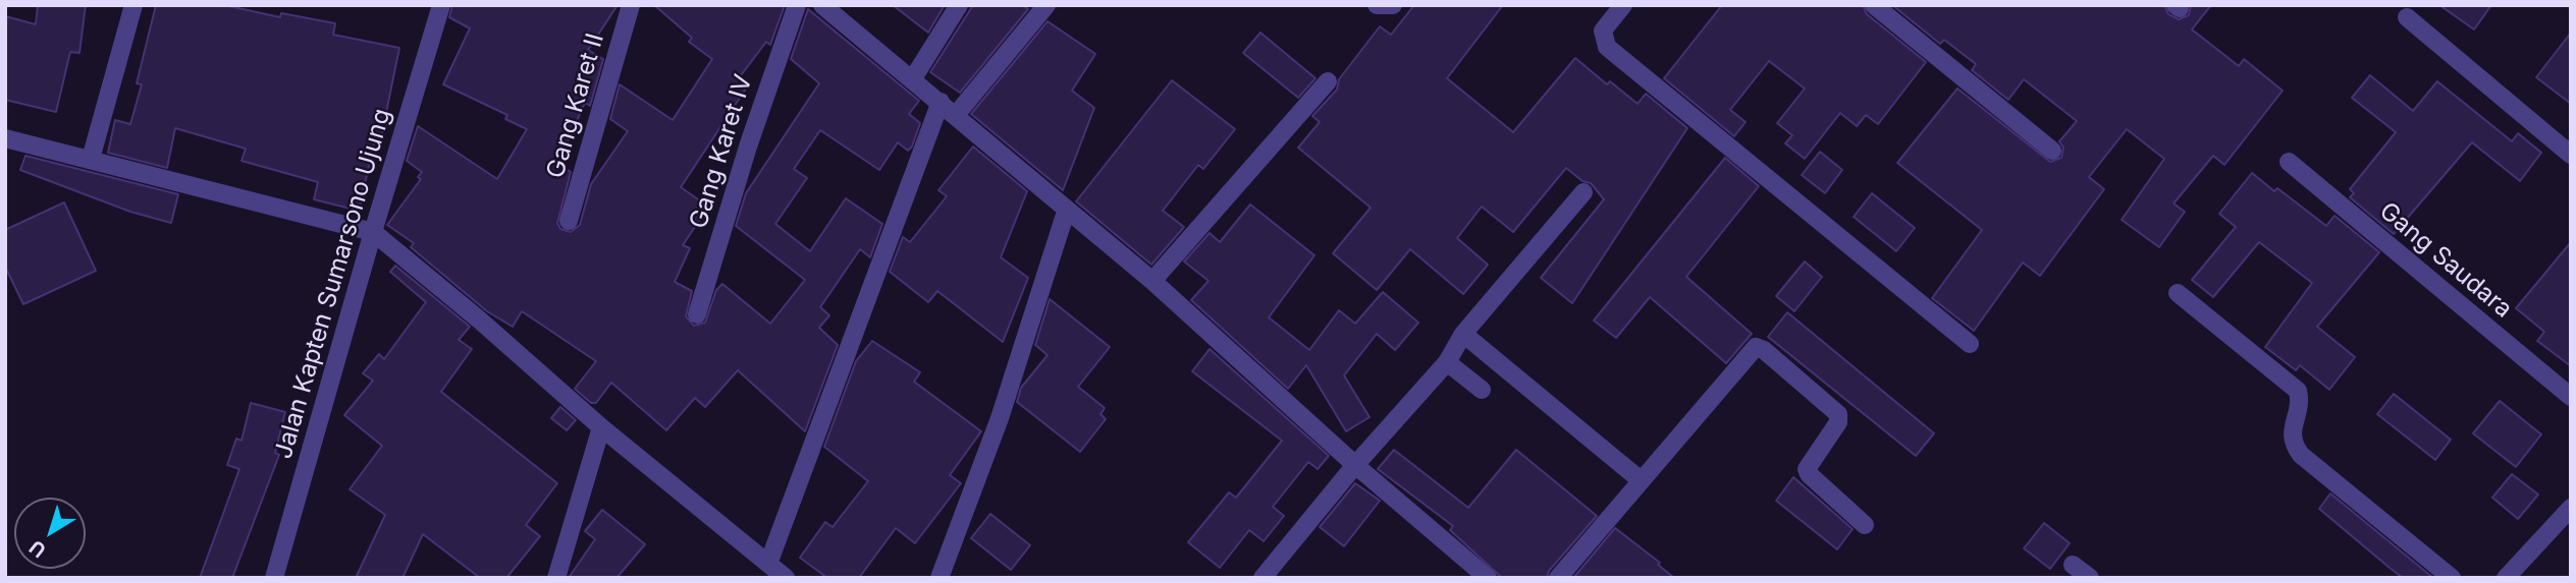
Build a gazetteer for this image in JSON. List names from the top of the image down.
{
  "streets": {
    "street": [
      "Gang Karet II",
      "Gang Karet IV",
      "Gang Saudara",
      "Jalan Kapten Sumarsono Ujung"
    ]
  },
  "north": "bottom left"
}
